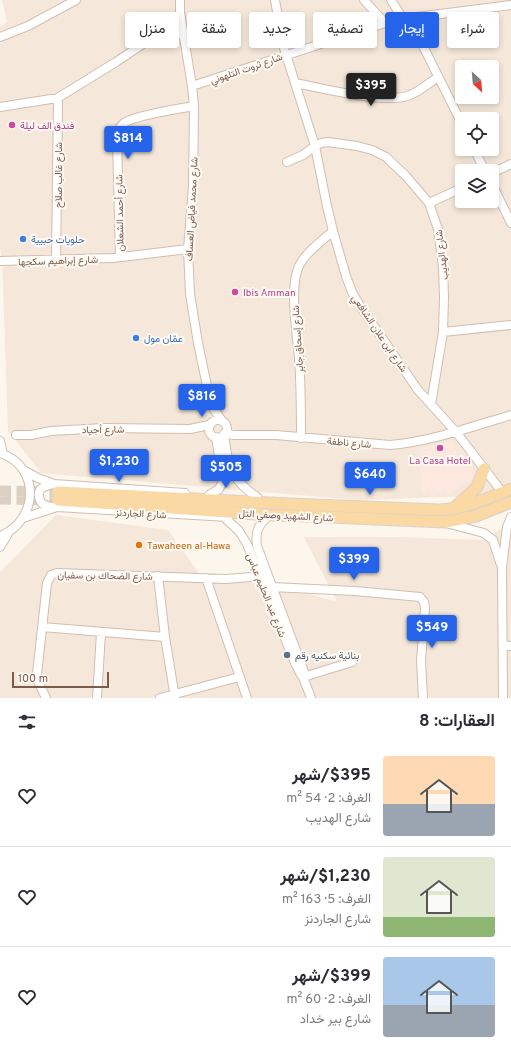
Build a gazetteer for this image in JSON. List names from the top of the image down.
{
  "streets": {
    "main road": ["شارع الشهيد وصفي التل"],
    "street": [
      "شارع ثروت التلهوني",
      "شارع غالب صلاح",
      "شارع محمد فياض العساف",
      "شارع أحمد الشعلان",
      "شارع الهديب",
      "شارع إبراهيم سكجها",
      "شارع ابن علان الشافعي",
      "شارع إسحاق جابر",
      "شارع أجياد",
      "شارع ناطفة",
      "شارع الجاردنز",
      "شارع الضحاك بن سفيان",
      "شارع عبد الحليم عباس"
    ]
  },
  "crossings": [
    ["شارع ثروت التلهوني", "شارع محمد فياض العساف"],
    ["شارع ثروت التلهوني", "شارع ابن علان الشافعي"],
    ["شارع غالب صلاح", "شارع إبراهيم سكجها"],
    ["شارع محمد فياض العساف", "شارع أحمد الشعلان"],
    ["شارع محمد فياض العساف", "شارع إبراهيم سكجها"],
    ["شارع محمد فياض العساف", "شارع أجياد"],
    ["شارع محمد فياض العساف", "شارع ناطفة"],
    ["شارع محمد فياض العساف", "شارع الجاردنز"],
    ["شارع أحمد الشعلان", "شارع إبراهيم سكجها"],
    ["شارع الهديب", "شارع ابن علان الشافعي"],
    ["شارع ابن علان الشافعي", "شارع إسحاق جابر"],
    ["شارع ابن علان الشافعي", "شارع ناطفة"],
    ["شارع ابن علان الشافعي", "شارع الشهيد وصفي التل"],
    ["شارع إسحاق جابر", "شارع ناطفة"],
    ["شارع أجياد", "شارع ناطفة"],
    ["شارع الجاردنز", "شارع الشهيد وصفي التل"],
    ["شارع الجاردنز", "شارع عبد الحليم عباس"],
    ["شارع الشهيد وصفي التل", "شارع عبد الحليم عباس"],
    ["شارع الضحاك بن سفيان", "شارع عبد الحليم عباس"]
  ],
  "places": [
    "فندق الف ليلة",
    "حلويات حبيبة",
    "Ibis Amman",
    "عمّان مول",
    "La Casa Hotel",
    "Tawaheen al-Hawa",
    "بنائية سكنيه رقم"
  ],
  "scale_bar": "100 m",
  "north": "bottom right",
  "page": {
    "chip": [
      "شراء",
      "إيجار",
      "تصفية",
      "جديد",
      "شقة",
      "منزل"
    ],
    "price": [
      "$395",
      "$814",
      "$816",
      "$1,230",
      "$505",
      "$640",
      "$399",
      "$549"
    ],
    "scale": "100 m",
    "heading": "العقارات: 8",
    "list": [
      {
        "name": "$395/شهر",
        "note": "الغرف: 2 · 54 m² · شارع الهديب"
      },
      {
        "name": "$1,230/شهر",
        "note": "الغرف: 5 · 163 m² · شارع الجاردنز"
      },
      {
        "name": "$399/شهر",
        "note": "الغرف: 2 · 60 m² · شارع بير خداد"
      }
    ]
  }
}
